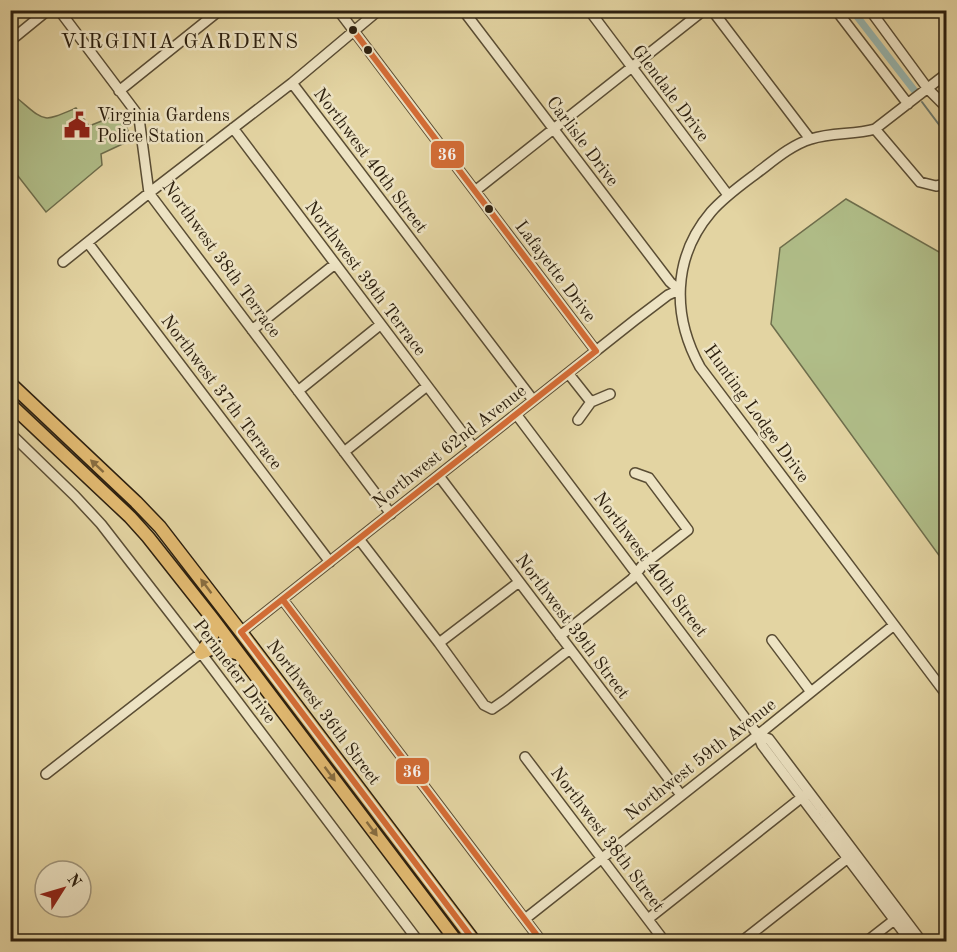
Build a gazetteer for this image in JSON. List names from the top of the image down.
{
  "streets": {
    "main road": ["Northwest 36th Street"],
    "street": [
      "Glendale Drive",
      "Carlisle Drive",
      "Northwest 40th Street",
      "Northwest 38th Terrace",
      "Lafayette Drive",
      "Northwest 39th Terrace",
      "Northwest 37th Terrace",
      "Hunting Lodge Drive",
      "Northwest 62nd Avenue",
      "Northwest 39th Street",
      "Perimeter Drive",
      "Northwest 59th Avenue",
      "Northwest 38th Street"
    ]
  },
  "crossings": [
    ["Glendale Drive", "Hunting Lodge Drive"],
    ["Carlisle Drive", "Hunting Lodge Drive"],
    ["Carlisle Drive", "Northwest 62nd Avenue"],
    ["Northwest 40th Street", "Northwest 62nd Avenue"],
    ["Northwest 40th Street", "Northwest 59th Avenue"],
    ["Northwest 38th Terrace", "Northwest 62nd Avenue"],
    ["Lafayette Drive", "Northwest 62nd Avenue"],
    ["Northwest 39th Terrace", "Northwest 62nd Avenue"],
    ["Northwest 37th Terrace", "Northwest 62nd Avenue"],
    ["Hunting Lodge Drive", "Northwest 62nd Avenue"],
    ["Hunting Lodge Drive", "Northwest 59th Avenue"],
    ["Northwest 62nd Avenue", "Northwest 39th Street"],
    ["Northwest 62nd Avenue", "Northwest 36th Street"],
    ["Northwest 39th Street", "Northwest 59th Avenue"],
    ["Northwest 59th Avenue", "Northwest 38th Street"]
  ],
  "districts": ["VIRGINIA GARDENS"],
  "places": {
    "public building": ["Virginia Gardens Police Station"]
  },
  "lines": ["transit line 36"],
  "north": "top right"
}
